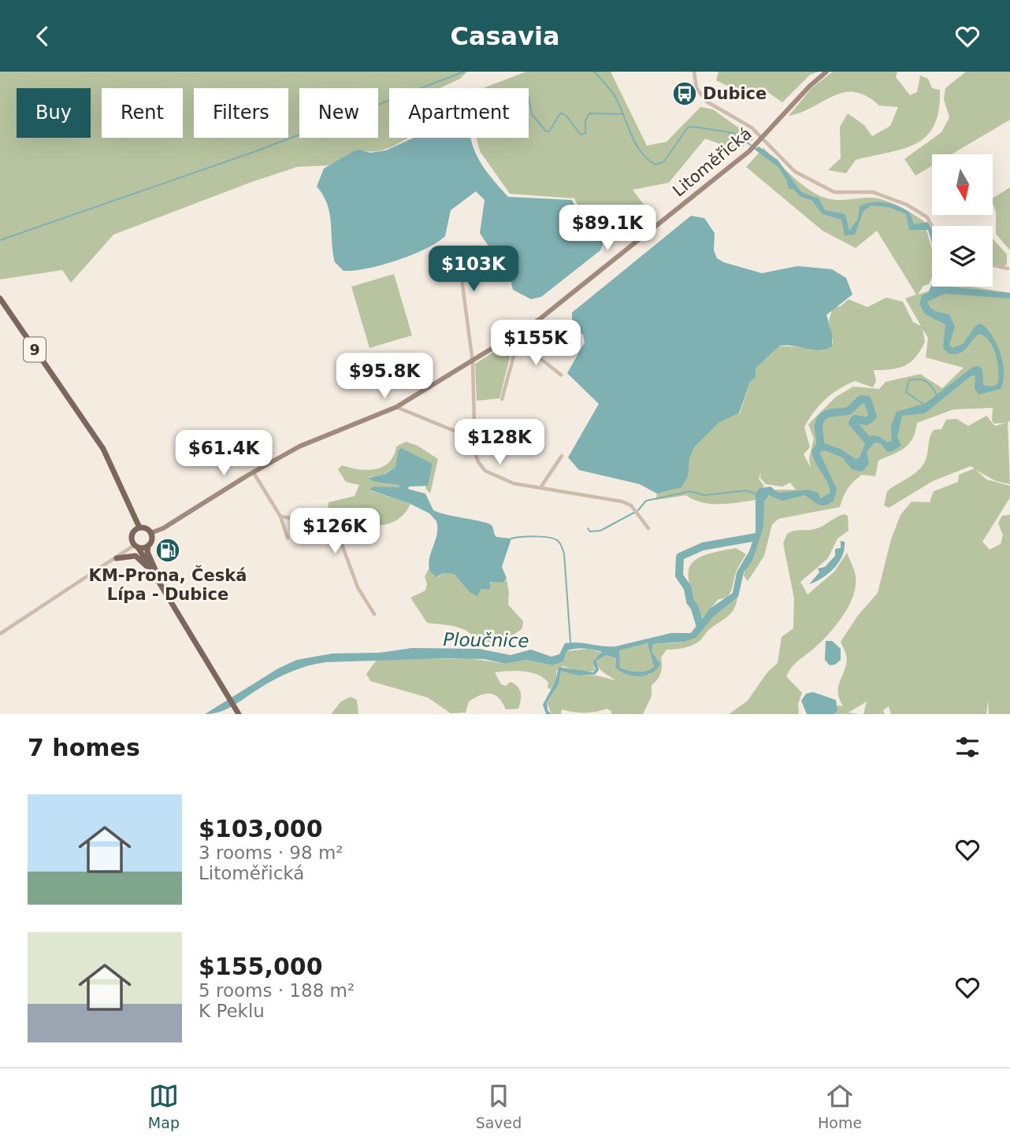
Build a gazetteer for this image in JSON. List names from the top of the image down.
{
  "streets": {
    "main road": ["9"],
    "street": ["Litoměřická"]
  },
  "crossings": [
    ["Litoměřická", "9"]
  ],
  "water": ["Ploučnice"],
  "places": {
    "bus stop": ["Dubice"],
    "fuel station": ["KM-Prona, Česká Lípa - Dubice"]
  },
  "north": "bottom",
  "page": {
    "header": "Casavia",
    "chip": [
      "Buy",
      "Rent",
      "Filters",
      "New",
      "Apartment"
    ],
    "price": [
      "$89.1K",
      "$103K",
      "$155K",
      "$95.8K",
      "$128K",
      "$61.4K",
      "$126K"
    ],
    "heading": "7 homes",
    "list": [
      {
        "name": "$103,000",
        "note": "3 rooms · 98 m² · Litoměřická"
      },
      {
        "name": "$155,000",
        "note": "5 rooms · 188 m² · K Peklu"
      }
    ],
    "tabs": ["Map", "Saved", "Home"]
  }
}
